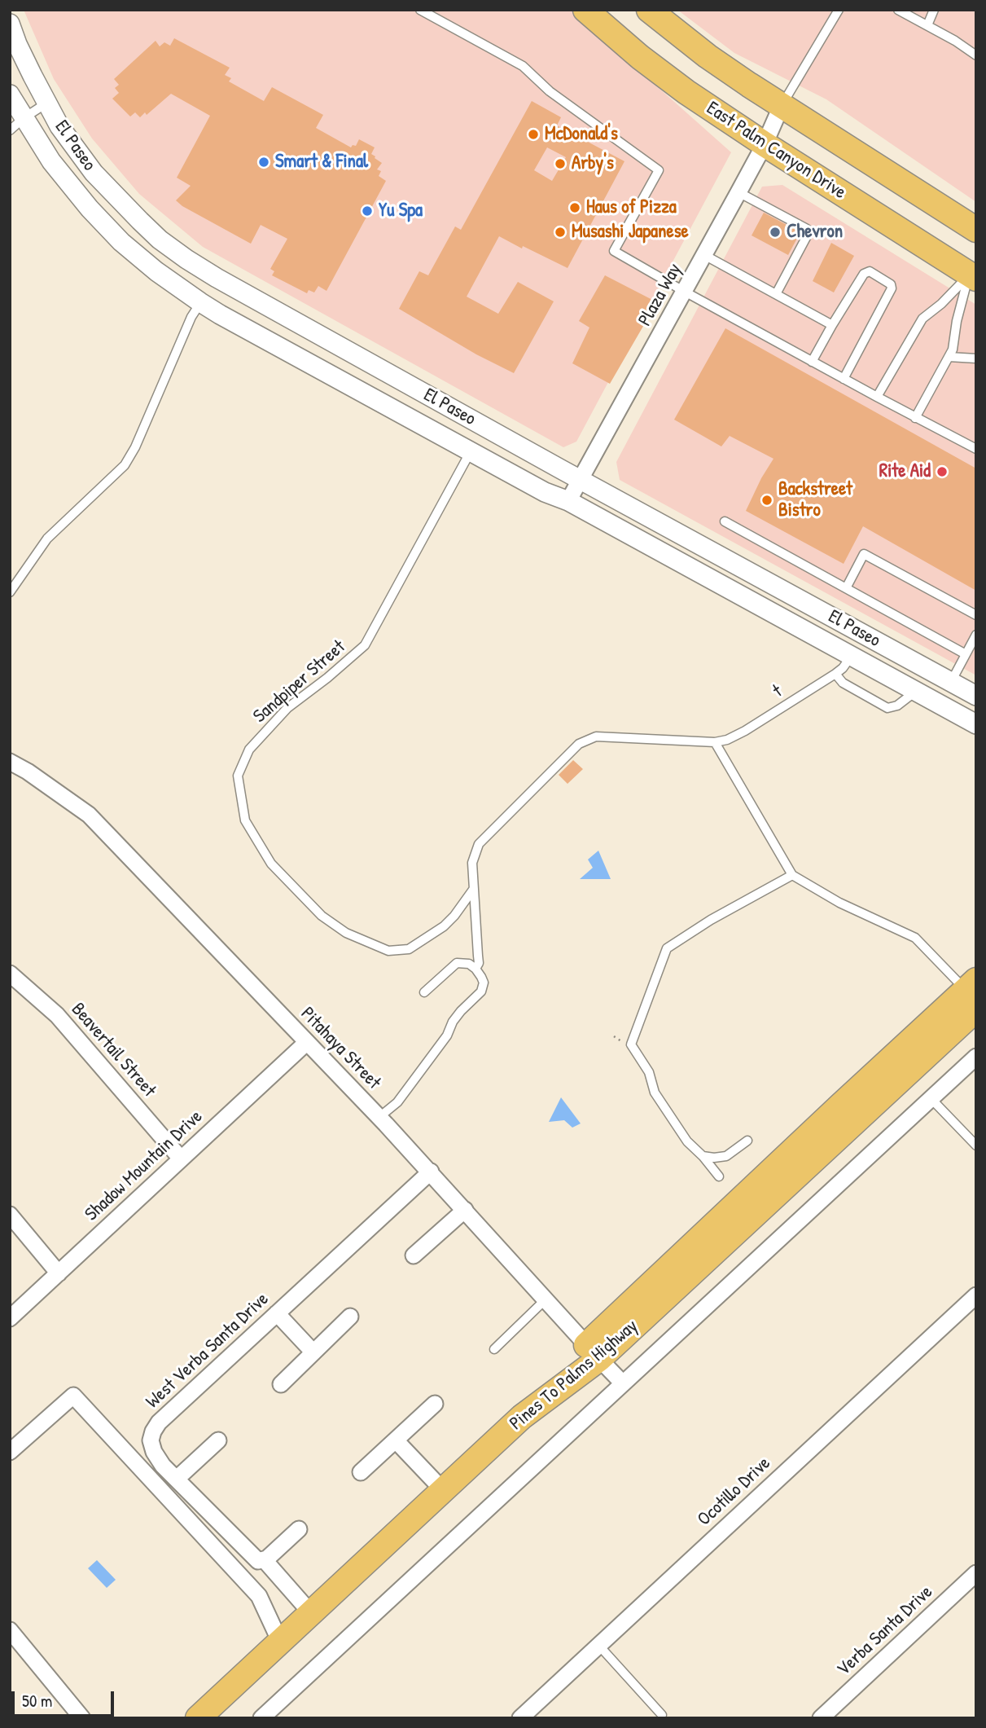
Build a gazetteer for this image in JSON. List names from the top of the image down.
{
  "streets": {
    "main road": ["East Palm Canyon Drive", "Pines To Palms Highway"],
    "street": [
      "El Paseo",
      "Plaza Way",
      "Pitahaya Street",
      "Beavertail Street",
      "Shadow Mountain Drive",
      "West Verba Santa Drive",
      "Ocotillo Drive",
      "Verba Santa Drive"
    ],
    "lane": ["Sandpiper Street", "t"]
  },
  "crossings": [
    ["El Paseo", "Plaza Way"],
    ["El Paseo", "Sandpiper Street"],
    ["El Paseo", "t"],
    ["East Palm Canyon Drive", "Plaza Way"],
    ["Pitahaya Street", "Shadow Mountain Drive"],
    ["Pitahaya Street", "West Verba Santa Drive"],
    ["Pitahaya Street", "Pines To Palms Highway"],
    ["Beavertail Street", "Shadow Mountain Drive"],
    ["West Verba Santa Drive", "Pines To Palms Highway"]
  ],
  "places": [
    "McDonald's",
    "Smart & Final",
    "Arby's",
    "Haus of Pizza",
    "Yu Spa",
    "Musashi Japanese",
    "Chevron",
    "Rite Aid",
    "Backstreet Bistro"
  ],
  "scale_bar": "50 m"
}
